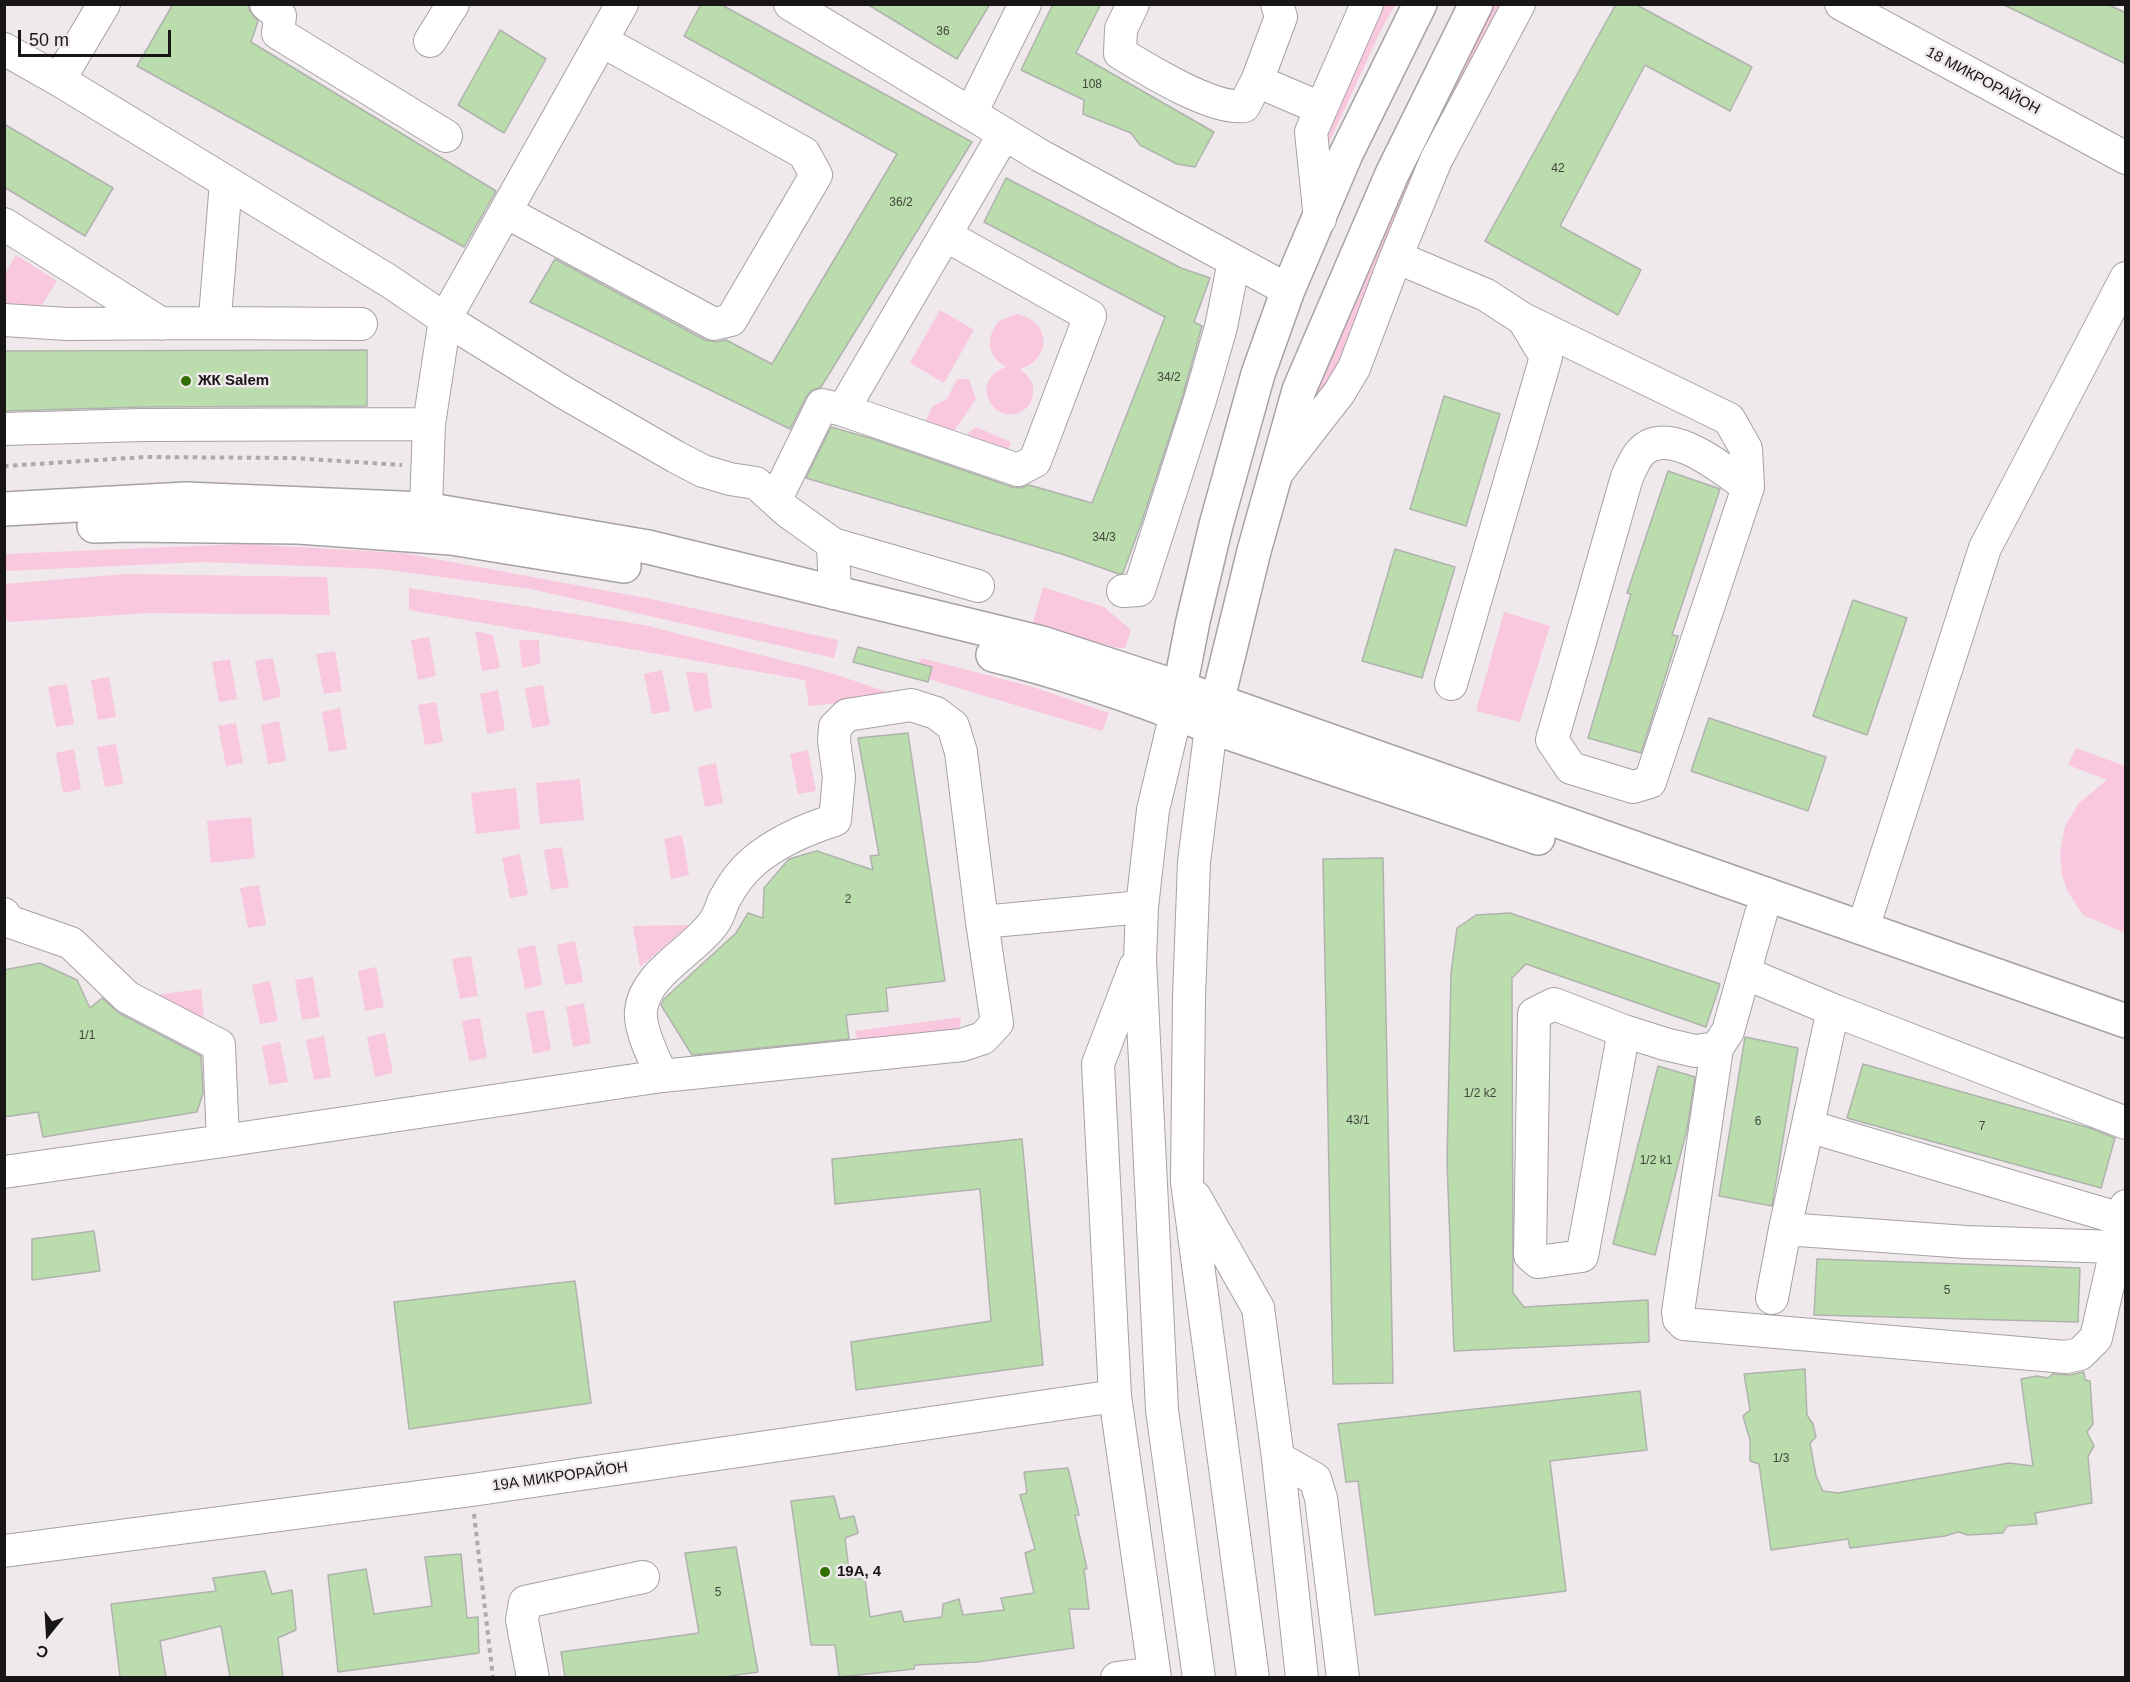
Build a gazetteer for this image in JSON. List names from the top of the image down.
{
  "streets": {
    "street": ["18 МИКРОРАЙОН", "19А МИКРОРАЙОН"]
  },
  "places": ["ЖК Salem", "19А, 4"],
  "house_numbers": [
    "36",
    "108",
    "42",
    "36/2",
    "34/2",
    "34/3",
    "2",
    "1/1",
    "1/2 k2",
    "43/1",
    "6",
    "7",
    "1/2 k1",
    "5",
    "1/3",
    "5"
  ],
  "scale_bar": "50 m",
  "north": "bottom"
}
